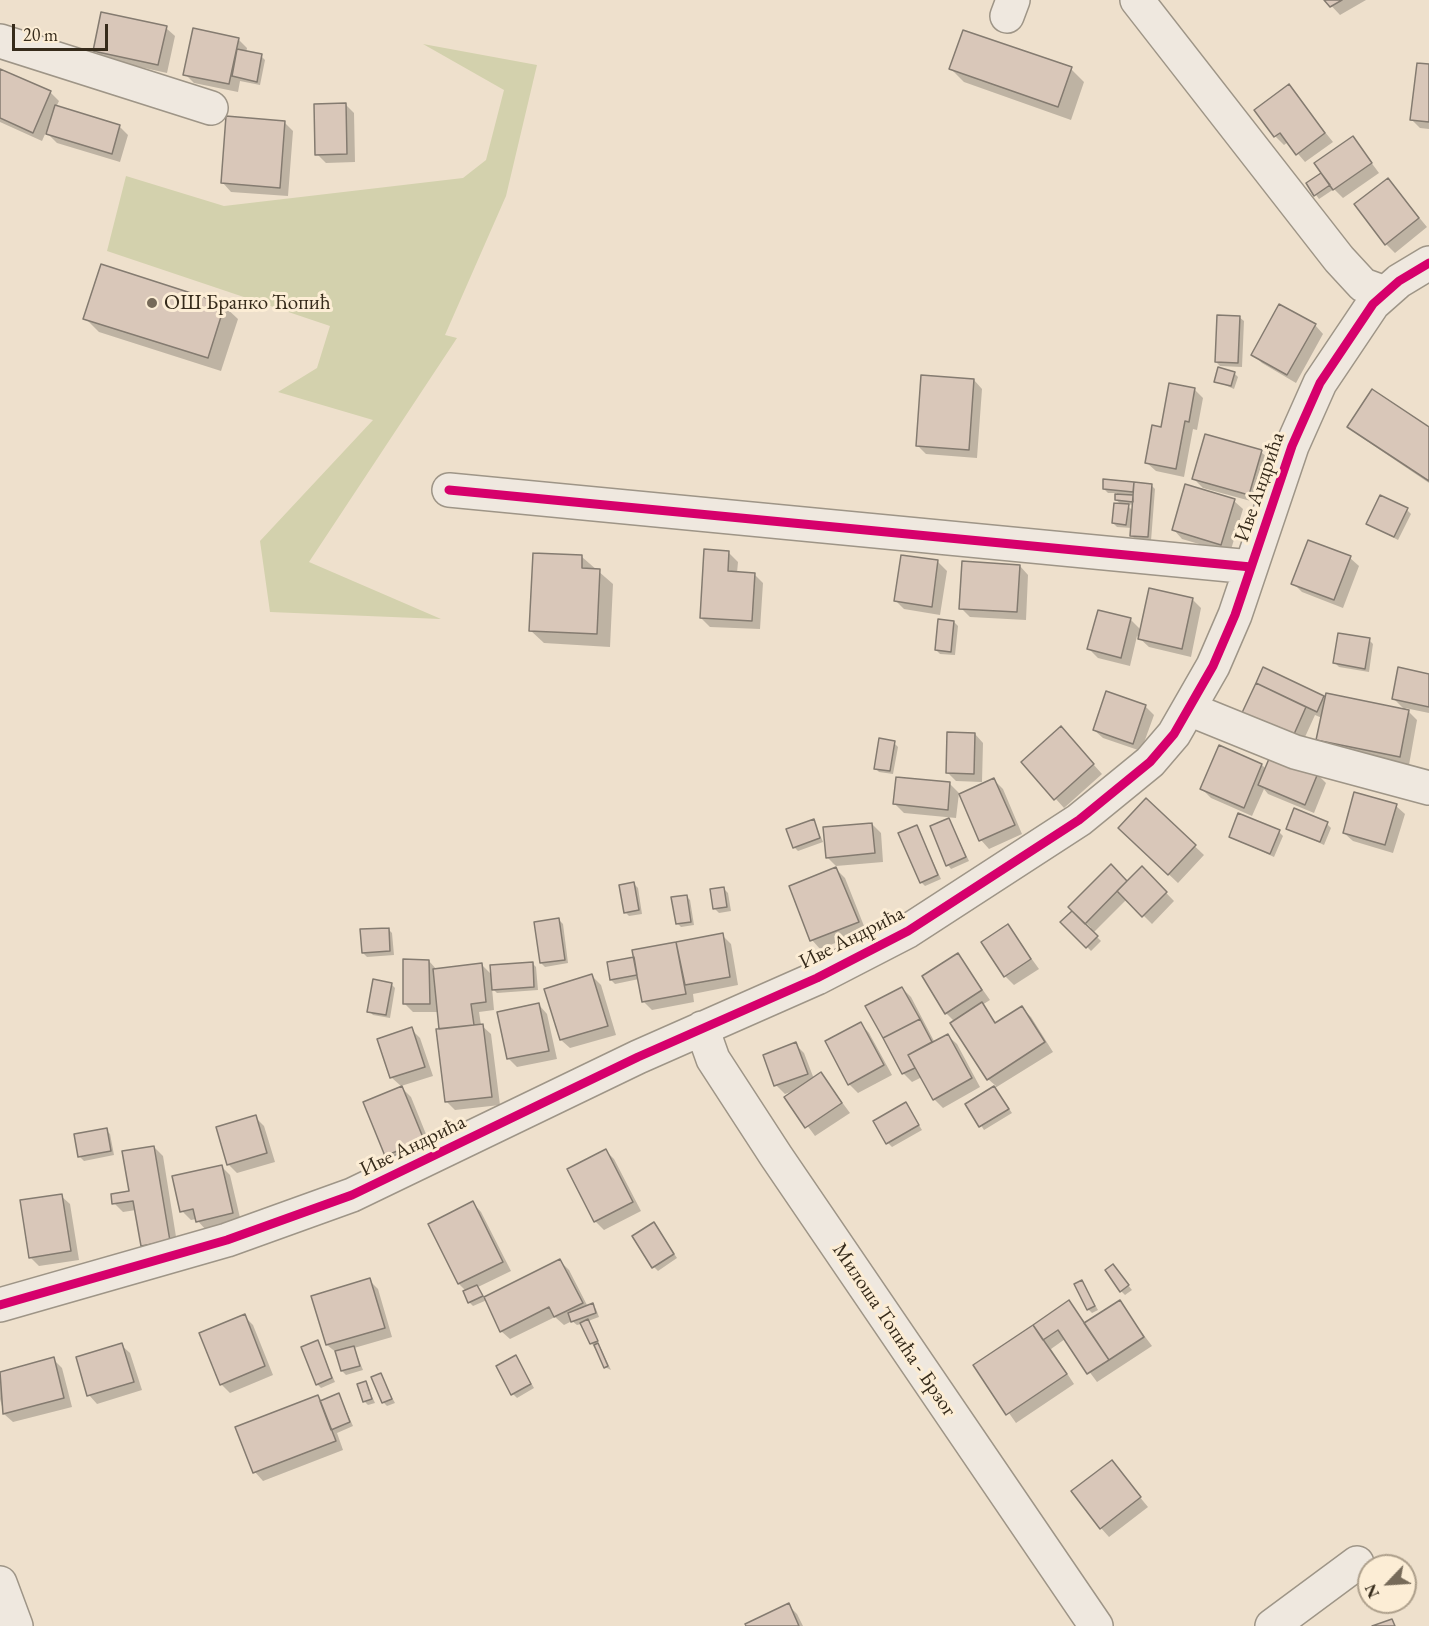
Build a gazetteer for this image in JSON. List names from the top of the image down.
{
  "streets": {
    "street": ["Иве Андрића", "Милоша Топића - Брзог"]
  },
  "crossings": [
    ["Иве Андрића", "Милоша Топића - Брзог"]
  ],
  "places": ["ОШ Бранко Ћопић"],
  "scale_bar": "20 m",
  "north": "bottom left"
}
